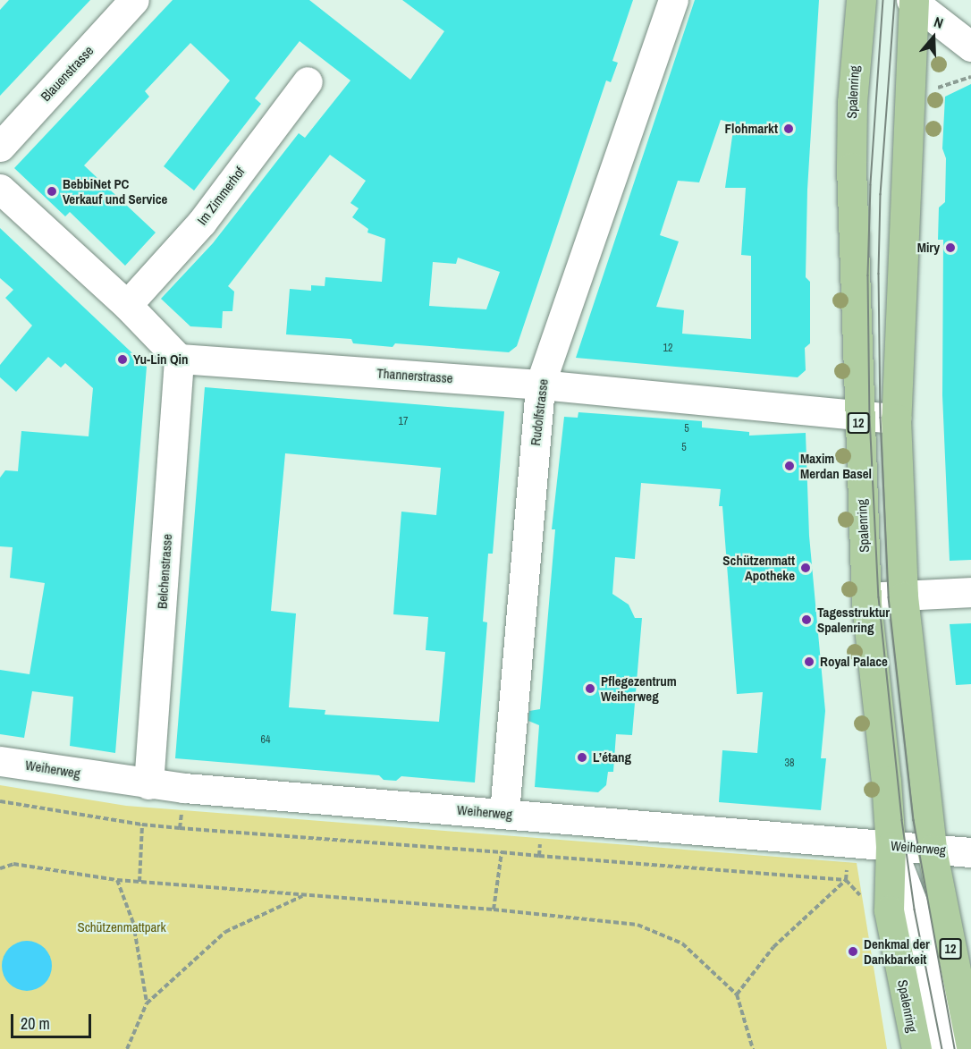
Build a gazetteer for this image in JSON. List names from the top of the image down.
{
  "streets": {
    "main road": ["Spalenring", "12"],
    "street": [
      "Blauenstrasse",
      "Im Zimmerhof",
      "Thannerstrasse",
      "Rudolfstrasse",
      "Belchenstrasse",
      "Weiherweg"
    ]
  },
  "crossings": [
    ["Spalenring", "Thannerstrasse"],
    ["Spalenring", "Weiherweg"],
    ["Thannerstrasse", "Rudolfstrasse"],
    ["Thannerstrasse", "12"],
    ["Thannerstrasse", "Belchenstrasse"],
    ["Rudolfstrasse", "Weiherweg"],
    ["12", "Weiherweg"],
    ["Belchenstrasse", "Weiherweg"]
  ],
  "parks": ["Schützenmattpark"],
  "places": [
    "Flohmarkt",
    "BebbiNet PC Verkauf und Service",
    "Miry",
    "Yu-Lin Qin",
    "Maxim Merdan Basel",
    "Schützenmatt Apotheke",
    "Tagesstruktur Spalenring",
    "Royal Palace",
    "Pflegezentrum Weiherweg",
    "L’étang",
    "Denkmal der Dankbarkeit"
  ],
  "house_numbers": [
    "12",
    "17",
    "5",
    "5",
    "64",
    "38"
  ],
  "scale_bar": "20 m",
  "north": "top"
}
